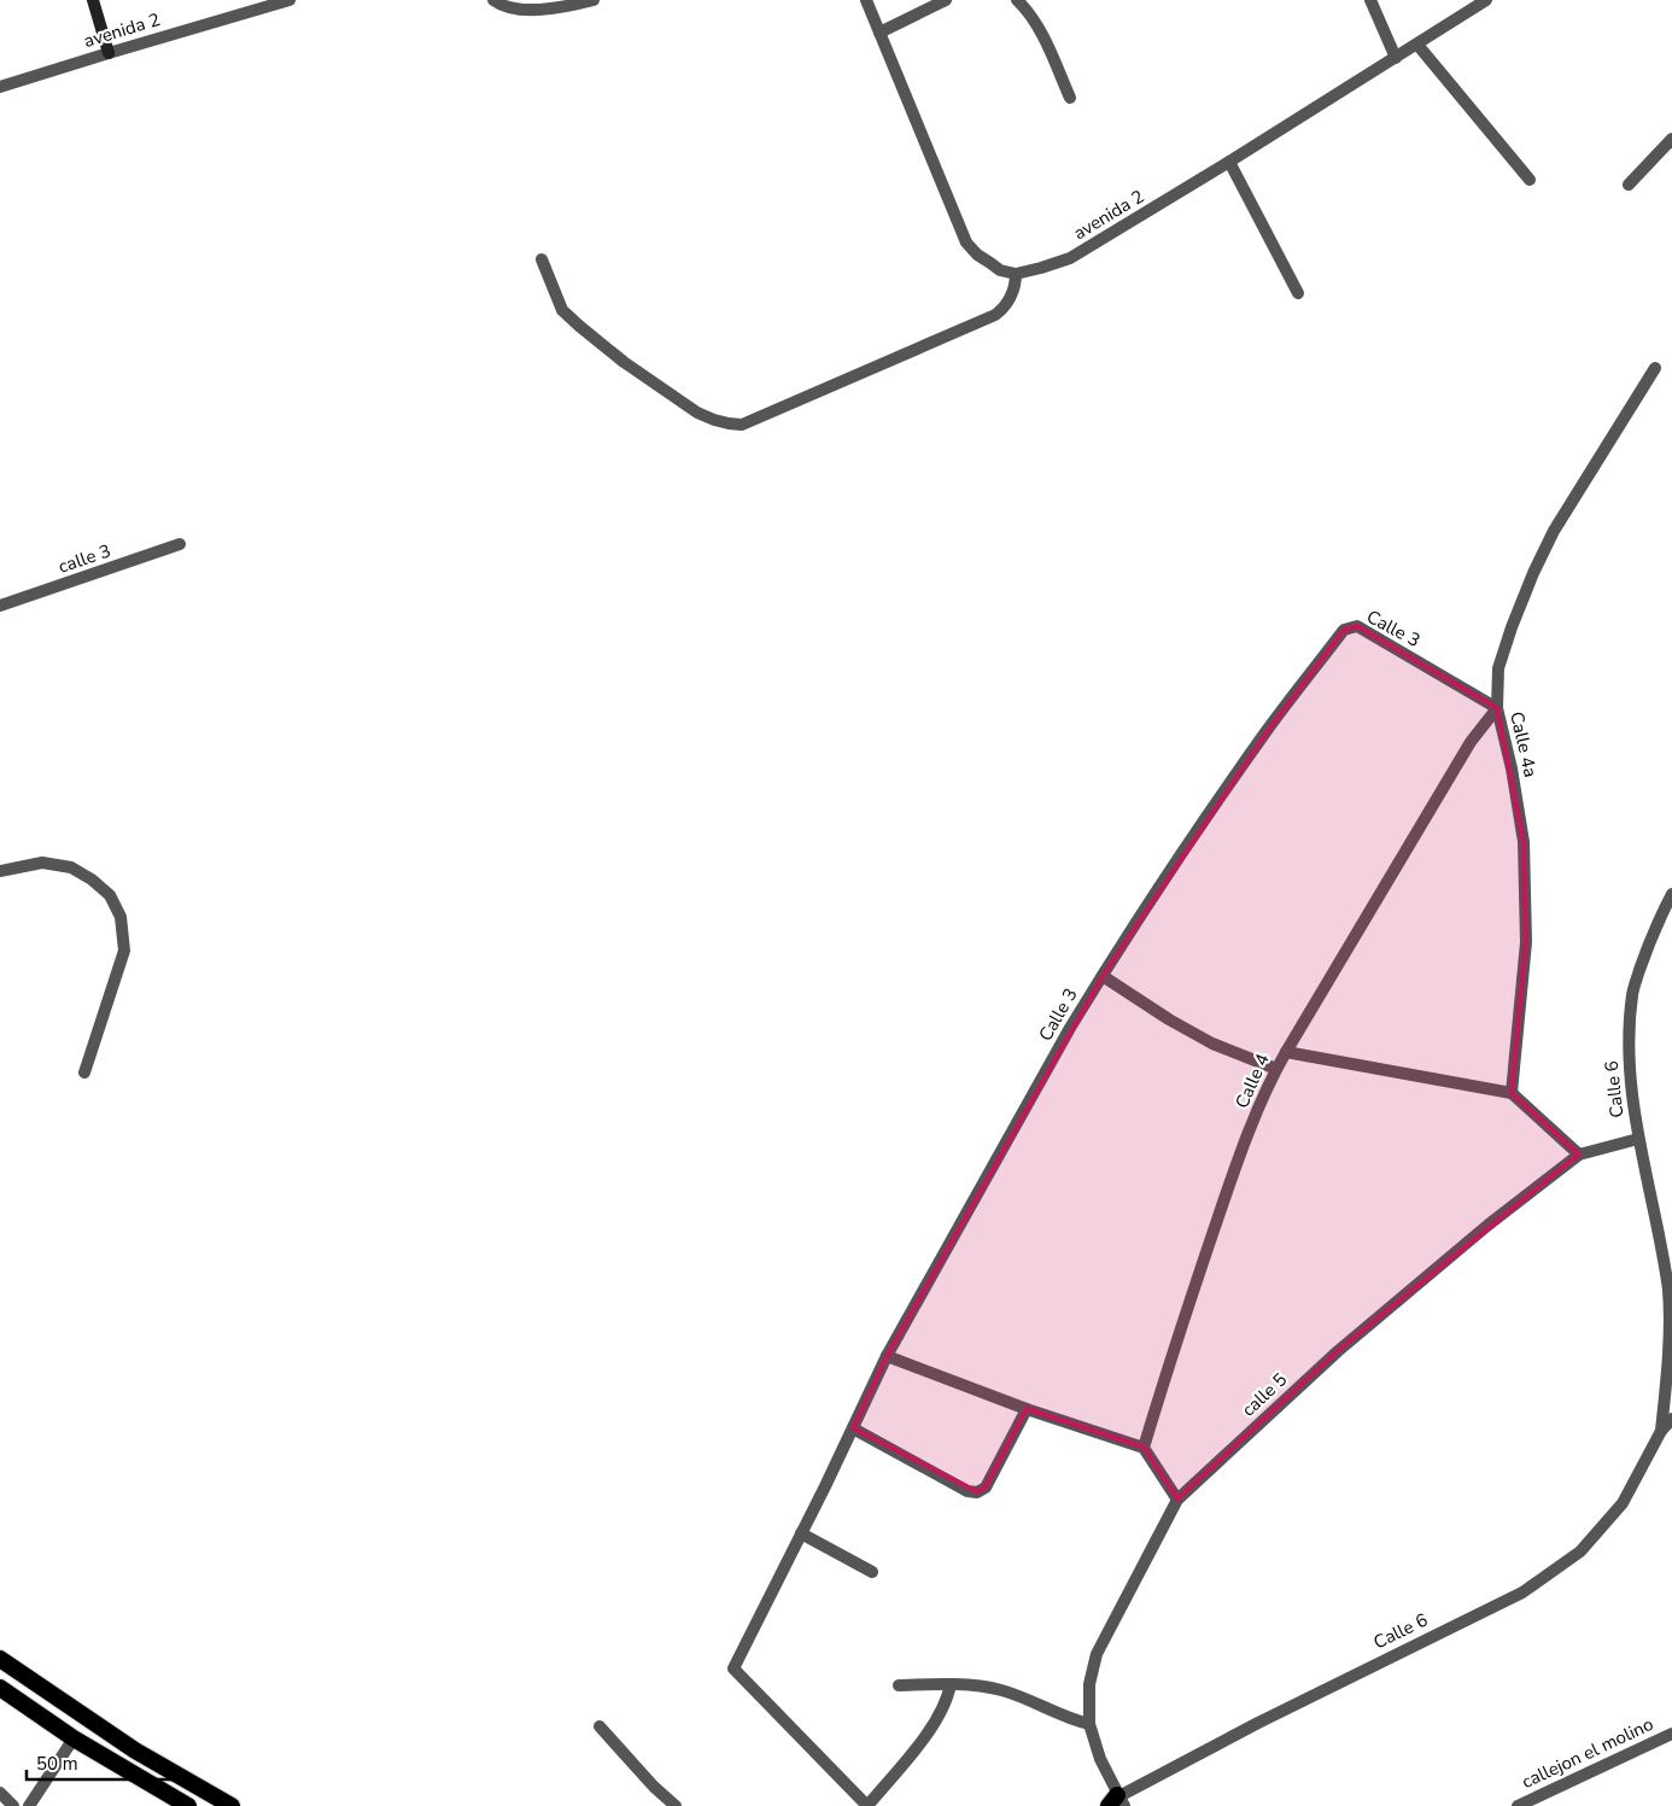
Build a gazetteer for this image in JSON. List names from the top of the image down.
{
  "streets": {
    "street": [
      "avenida 2",
      "calle 3",
      "Calle 3",
      "Calle 4a",
      "Calle 4",
      "Calle 6",
      "calle 5",
      "callejon el molino"
    ]
  },
  "crossings": [
    ["Calle 3", "Calle 4a"],
    ["Calle 3", "Calle 4"],
    ["Calle 4a", "Calle 4"],
    ["Calle 6", "calle 5"]
  ],
  "scale_bar": "50 m"
}
